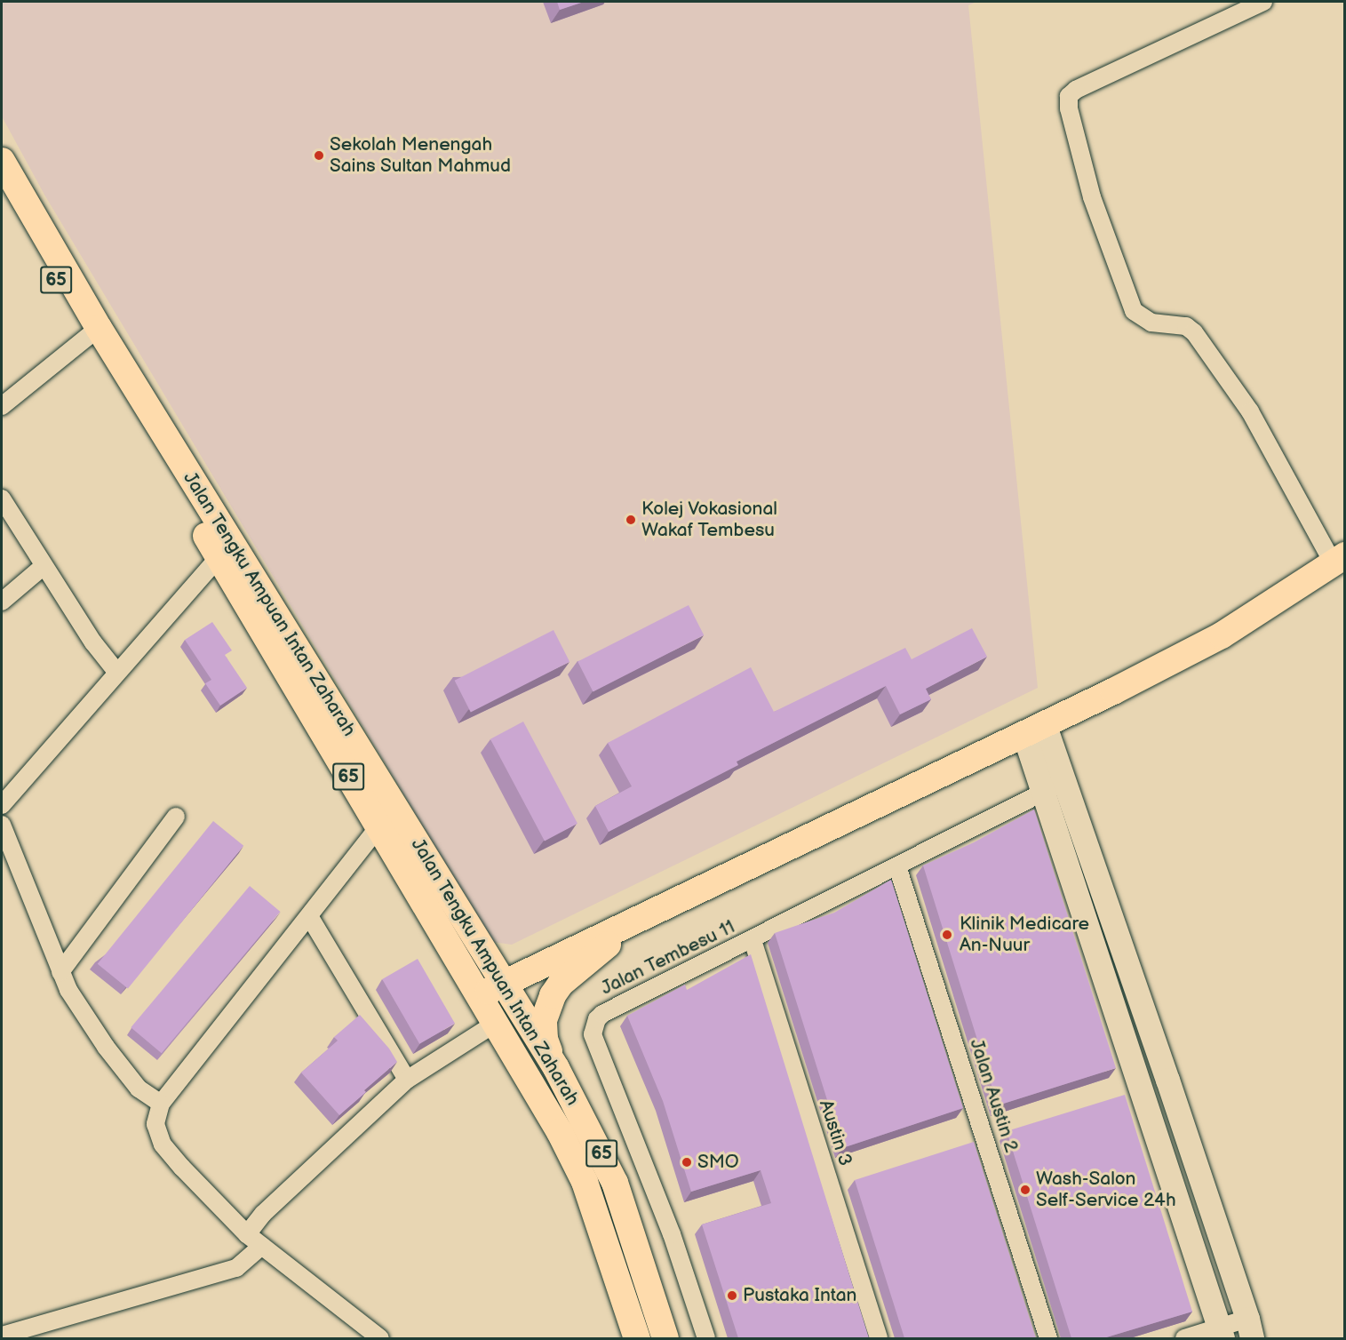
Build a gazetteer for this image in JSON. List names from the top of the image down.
{
  "streets": {
    "main road": ["65", "Jalan Tengku Ampuan Intan Zaharah"],
    "street": ["Jalan Tembesu 11", "Jalan Austin 2", "Austin 3"]
  },
  "crossings": [
    ["Jalan Tembesu 11", "Jalan Austin 2"],
    ["Jalan Tembesu 11", "Austin 3"]
  ],
  "places": [
    "Sekolah Menengah Sains Sultan Mahmud",
    "Kolej Vokasional Wakaf Tembesu",
    "Klinik Medicare An-Nuur",
    "SMO",
    "Wash-Salon Self-Service 24h",
    "Pustaka Intan"
  ]
}
